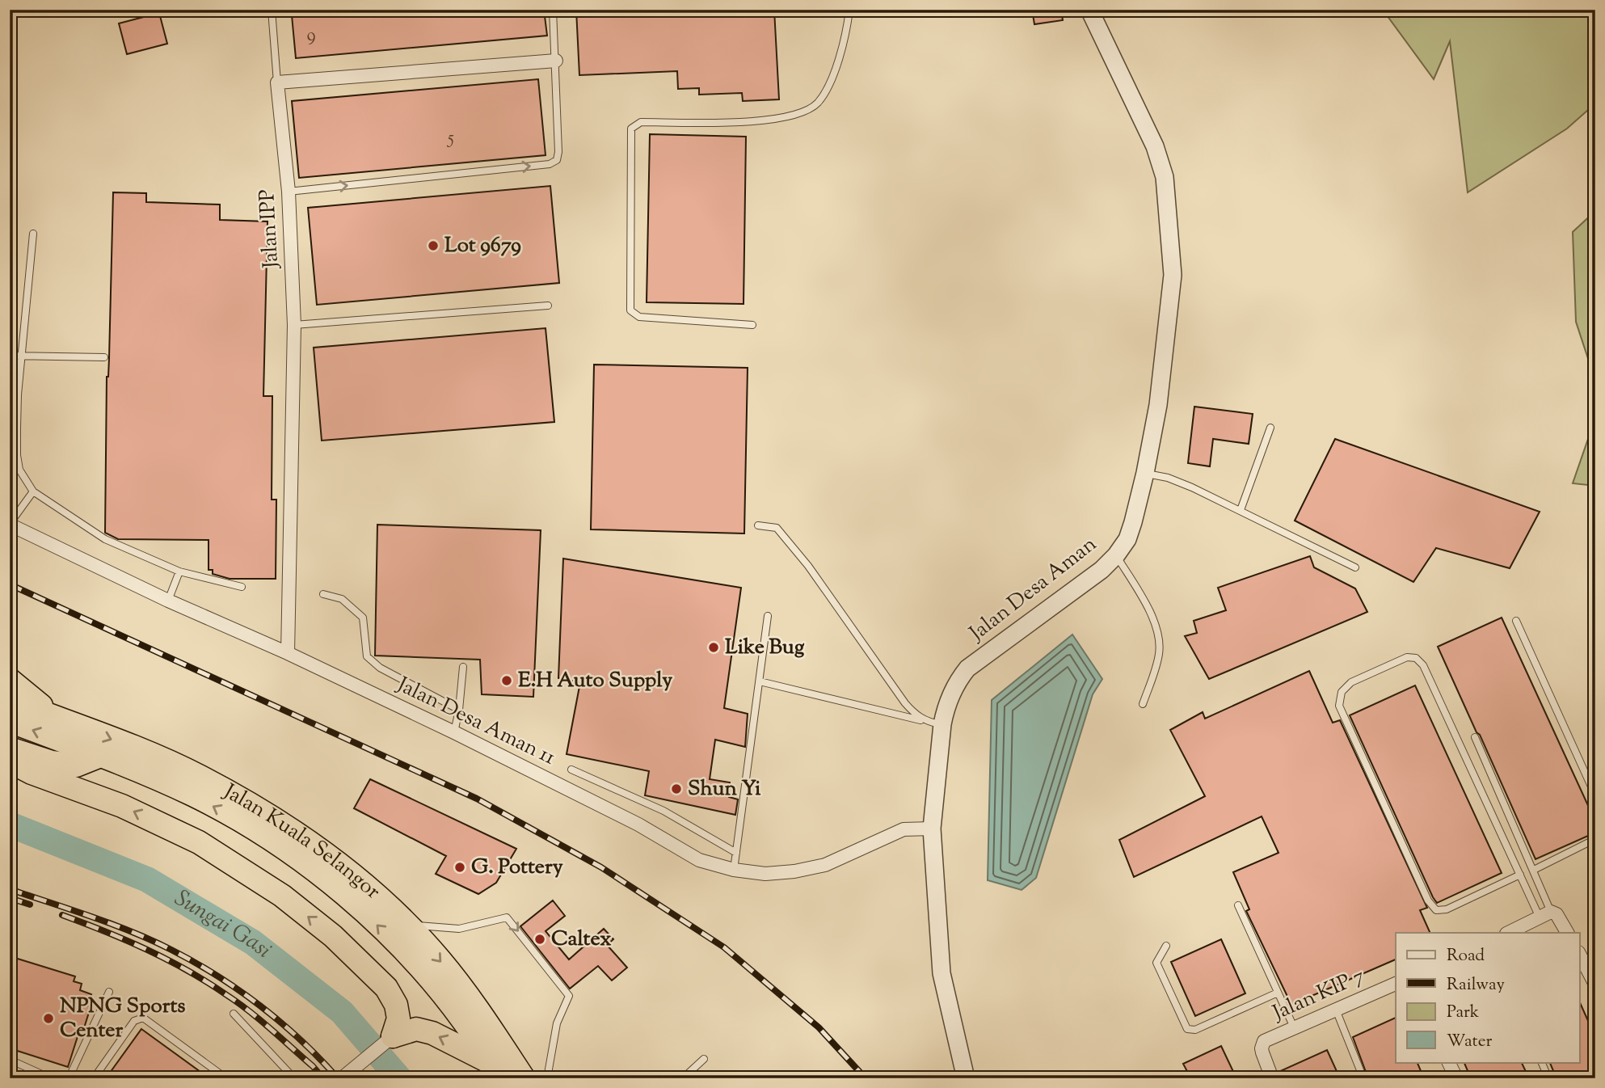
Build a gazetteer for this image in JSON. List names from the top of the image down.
{
  "streets": {
    "highway": ["Jalan Kuala Selangor"],
    "street": [
      "Jalan IPP",
      "Jalan Desa Aman",
      "Jalan Desa Aman 11",
      "Jalan KIP 7"
    ]
  },
  "crossings": [
    ["Jalan IPP", "Jalan Desa Aman 11"],
    ["Jalan Desa Aman", "Jalan Desa Aman 11"]
  ],
  "water": ["Sungai Gasi"],
  "places": [
    "Lot 9679",
    "Like Bug",
    "E.H Auto Supply",
    "Shun Yi",
    "G. Pottery",
    "Caltex",
    "NPNG Sports Center"
  ],
  "house_numbers": ["9", "5"],
  "legend": [
    "Road",
    "Railway",
    "Park",
    "Water"
  ]
}
